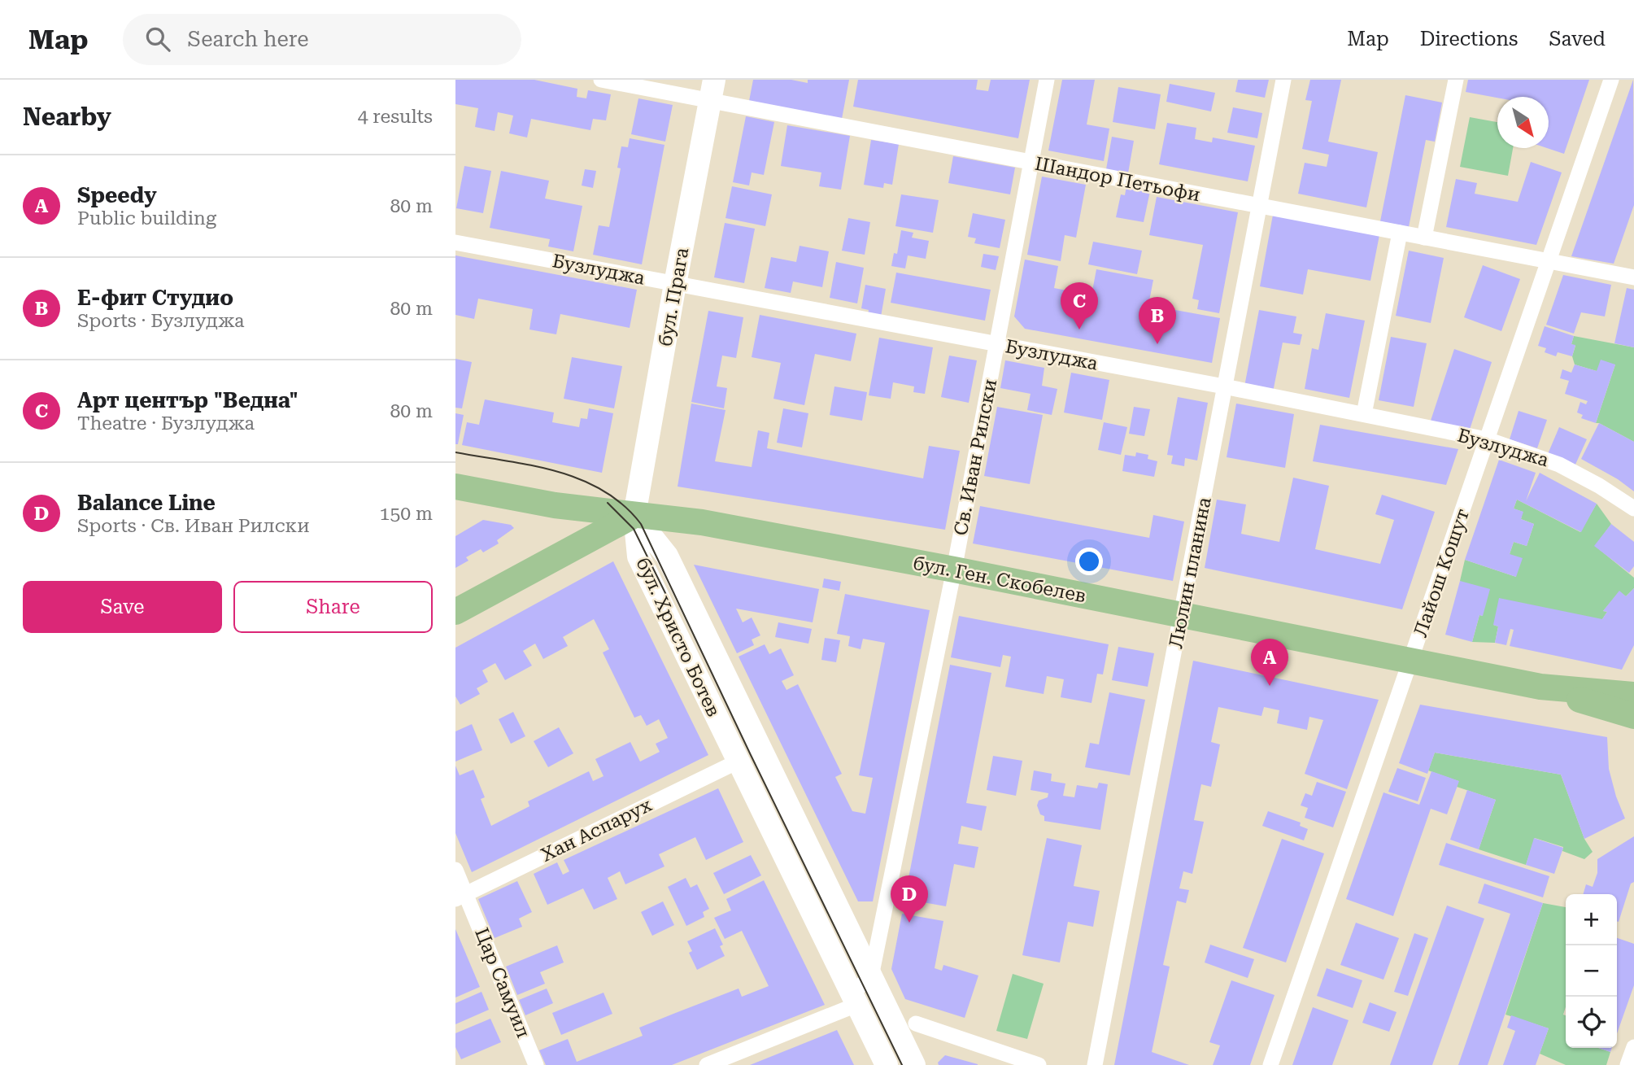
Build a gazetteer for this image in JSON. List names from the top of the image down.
{
  "streets": {
    "main road": ["бул. Прага", "бул. Ген. Скобелев", "бул. Христо Ботев"],
    "street": [
      "Шандор Петьофи",
      "Бузлуджа",
      "Св. Иван Рилски",
      "Люлин планина",
      "Лайош Кошут",
      "Хан Аспарух",
      "Цар Самуил"
    ]
  },
  "crossings": [
    ["Шандор Петьофи", "бул. Прага"],
    ["Шандор Петьофи", "Св. Иван Рилски"],
    ["Шандор Петьофи", "Люлин планина"],
    ["Шандор Петьофи", "Лайош Кошут"],
    ["Бузлуджа", "бул. Прага"],
    ["Бузлуджа", "Св. Иван Рилски"],
    ["Бузлуджа", "Люлин планина"],
    ["Бузлуджа", "Лайош Кошут"],
    ["бул. Прага", "бул. Ген. Скобелев"],
    ["бул. Прага", "бул. Христо Ботев"],
    ["Св. Иван Рилски", "бул. Ген. Скобелев"],
    ["Св. Иван Рилски", "бул. Христо Ботев"],
    ["Люлин планина", "бул. Ген. Скобелев"],
    ["Лайош Кошут", "бул. Ген. Скобелев"],
    ["бул. Ген. Скобелев", "бул. Христо Ботев"],
    ["бул. Христо Ботев", "Хан Аспарух"],
    ["Хан Аспарух", "Цар Самуил"]
  ],
  "north": "bottom right",
  "page": {
    "header": "Map",
    "search": "Search here",
    "nav": ["Map", "Directions", "Saved"],
    "heading": ["Nearby", "4 results"],
    "list": [
      {
        "mark": "A",
        "name": "Speedy",
        "note": "Public building",
        "value": "80 m"
      },
      {
        "mark": "B",
        "name": "Е-фит Студио",
        "note": "Sports · Бузлуджа",
        "value": "80 m"
      },
      {
        "mark": "C",
        "name": "Арт център \"Ведна\"",
        "note": "Theatre · Бузлуджа",
        "value": "80 m"
      },
      {
        "mark": "D",
        "name": "Balance Line",
        "note": "Sports · Св. Иван Рилски",
        "value": "150 m"
      }
    ],
    "pins": [
      "C",
      "B",
      "A",
      "D"
    ],
    "buttons": ["Save", "Share"],
    "map_buttons": ["+", "−"]
  }
}
